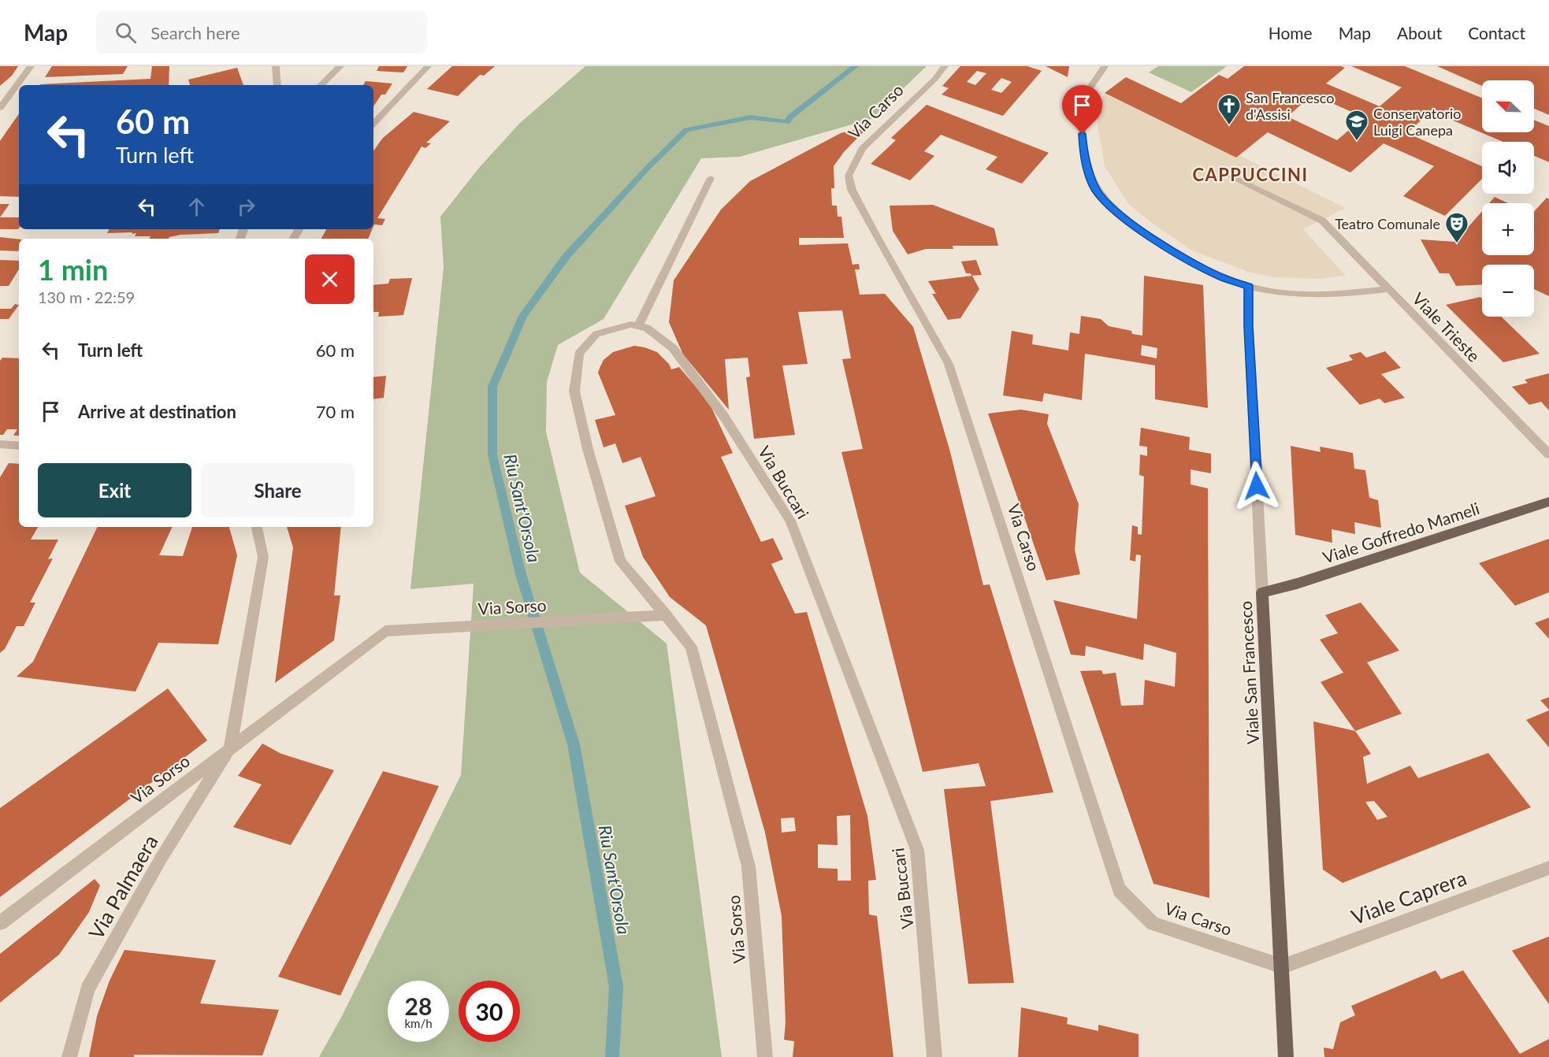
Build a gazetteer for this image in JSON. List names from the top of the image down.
{
  "streets": {
    "main road": ["Viale Goffredo Mameli", "Viale San Francesco"],
    "street": [
      "Via Carso",
      "Viale Trieste",
      "Via Buccari",
      "Via Sorso",
      "Via Palmaera",
      "Viale Caprera"
    ]
  },
  "crossings": [
    ["Via Carso", "Viale San Francesco"],
    ["Via Carso", "Viale Caprera"],
    ["Viale Goffredo Mameli", "Viale San Francesco"],
    ["Via Sorso", "Via Palmaera"],
    ["Viale San Francesco", "Viale Caprera"]
  ],
  "districts": ["CAPPUCCINI"],
  "water": ["Riu Sant'Orsola"],
  "places": {
    "church": ["San Francesco d'Assisi"],
    "school or university": ["Conservatorio Luigi Canepa"],
    "theatre": ["Teatro Comunale"]
  },
  "north": "top left",
  "page": {
    "header": "Map",
    "search": "Search here",
    "nav": [
      "Home",
      "Map",
      "About",
      "Contact"
    ],
    "map_buttons": ["+", "−"],
    "turn": ["60 m", "Turn left"],
    "heading": ["1 min", "130 m · 22:59"],
    "list": [
      {
        "name": "Turn left",
        "value": "60 m"
      },
      {
        "name": "Arrive at destination",
        "value": "70 m"
      }
    ],
    "buttons": ["Exit", "Share"],
    "speed": "28 km/h",
    "limit": "30"
  }
}
